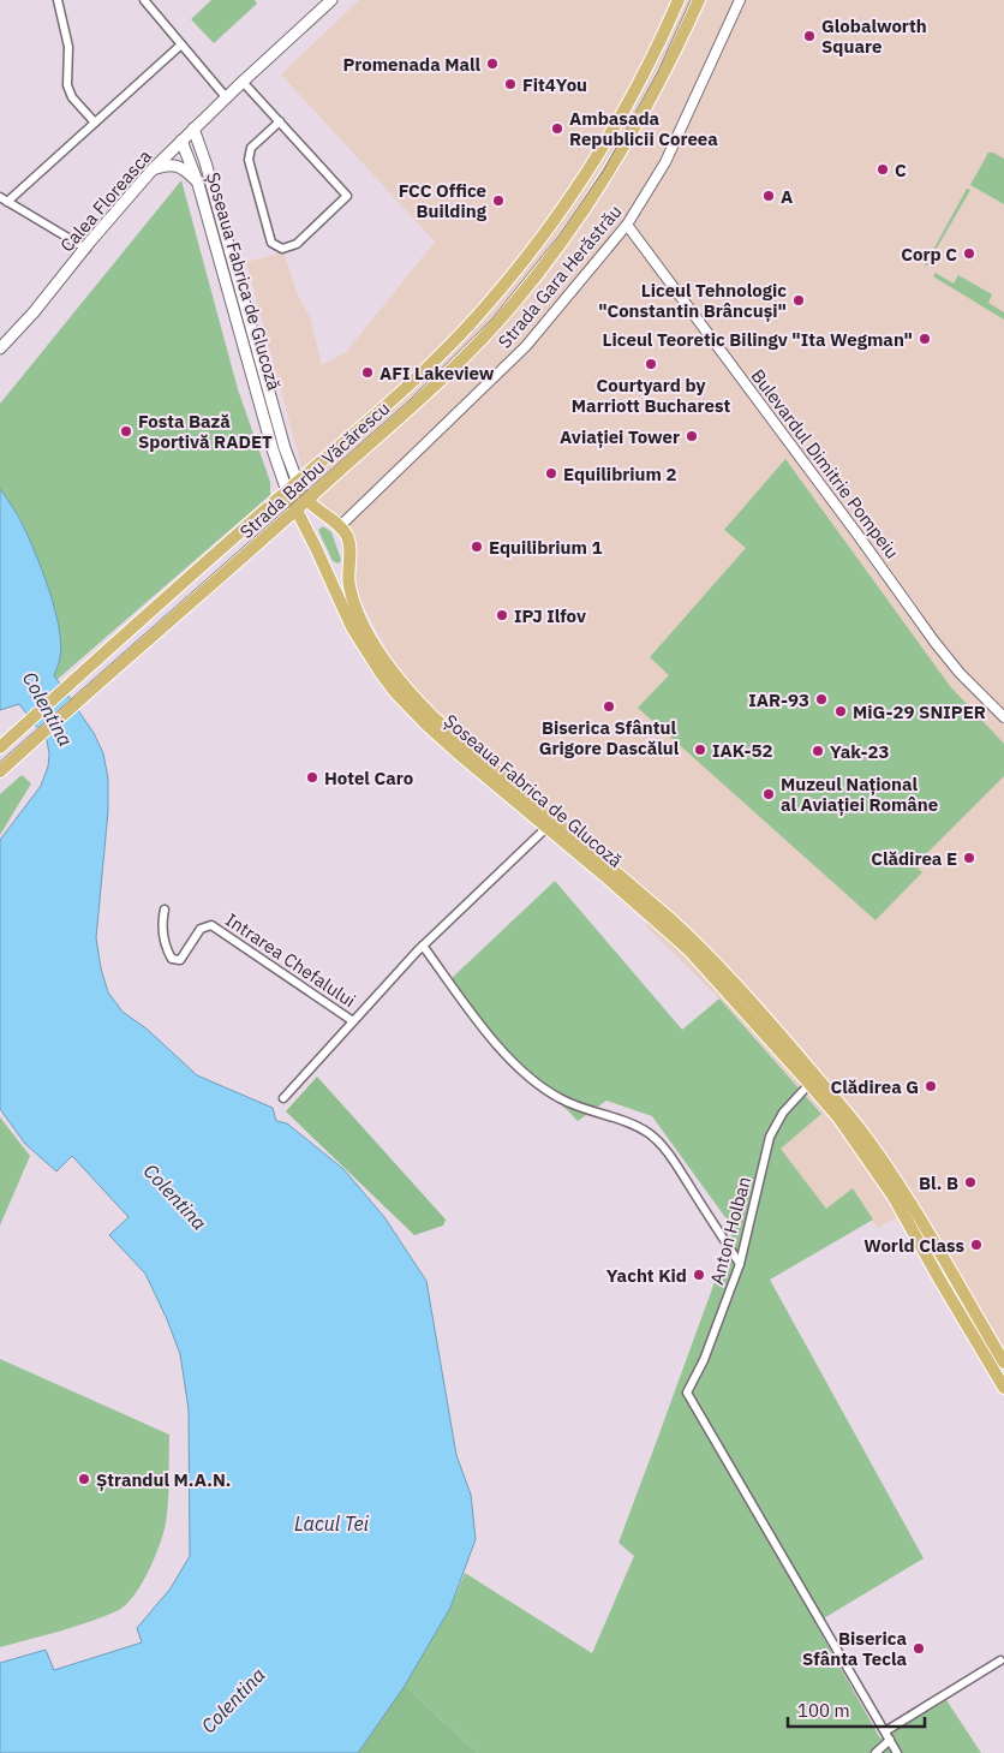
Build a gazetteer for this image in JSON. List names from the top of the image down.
{
  "streets": {
    "main road": ["Calea Floreasca", "Șoseaua Fabrica de Glucoză", "Strada Barbu Văcărescu"],
    "street": [
      "Strada Gara Herăstrău",
      "Bulevardul Dimitrie Pompeiu",
      "Intrarea Chefalului",
      "Anton Holban"
    ]
  },
  "crossings": [
    ["Calea Floreasca", "Șoseaua Fabrica de Glucoză"],
    ["Strada Gara Herăstrău", "Șoseaua Fabrica de Glucoză"],
    ["Strada Gara Herăstrău", "Bulevardul Dimitrie Pompeiu"],
    ["Șoseaua Fabrica de Glucoză", "Strada Barbu Văcărescu"],
    ["Șoseaua Fabrica de Glucoză", "Intrarea Chefalului"],
    ["Șoseaua Fabrica de Glucoză", "Anton Holban"]
  ],
  "water": ["Colentina", "Lacul Tei"],
  "places": [
    "Globalworth Square",
    "Promenada Mall",
    "Fit4You",
    "Ambasada Republicii Coreea",
    "C",
    "A",
    "FCC Office Building",
    "Corp C",
    "Liceul Tehnologic \"Constantin Brâncuși\"",
    "Liceul Teoretic Bilingv \"Ita Wegman\"",
    "Courtyard by Marriott Bucharest",
    "AFI Lakeview",
    "Fosta Bază Sportivă RADET",
    "Aviației Tower",
    "Equilibrium 2",
    "Equilibrium 1",
    "IPJ Ilfov",
    "IAR-93",
    "Biserica Sfântul Grigore Dascălul",
    "MiG-29 SNIPER",
    "IAK-52",
    "Yak-23",
    "Hotel Caro",
    "Muzeul Național al Aviației Române",
    "Clădirea E",
    "Clădirea G",
    "Bl. B",
    "World Class",
    "Yacht Kid",
    "Ștrandul M.A.N.",
    "Biserica Sfânta Tecla"
  ],
  "scale_bar": "100 m"
}
